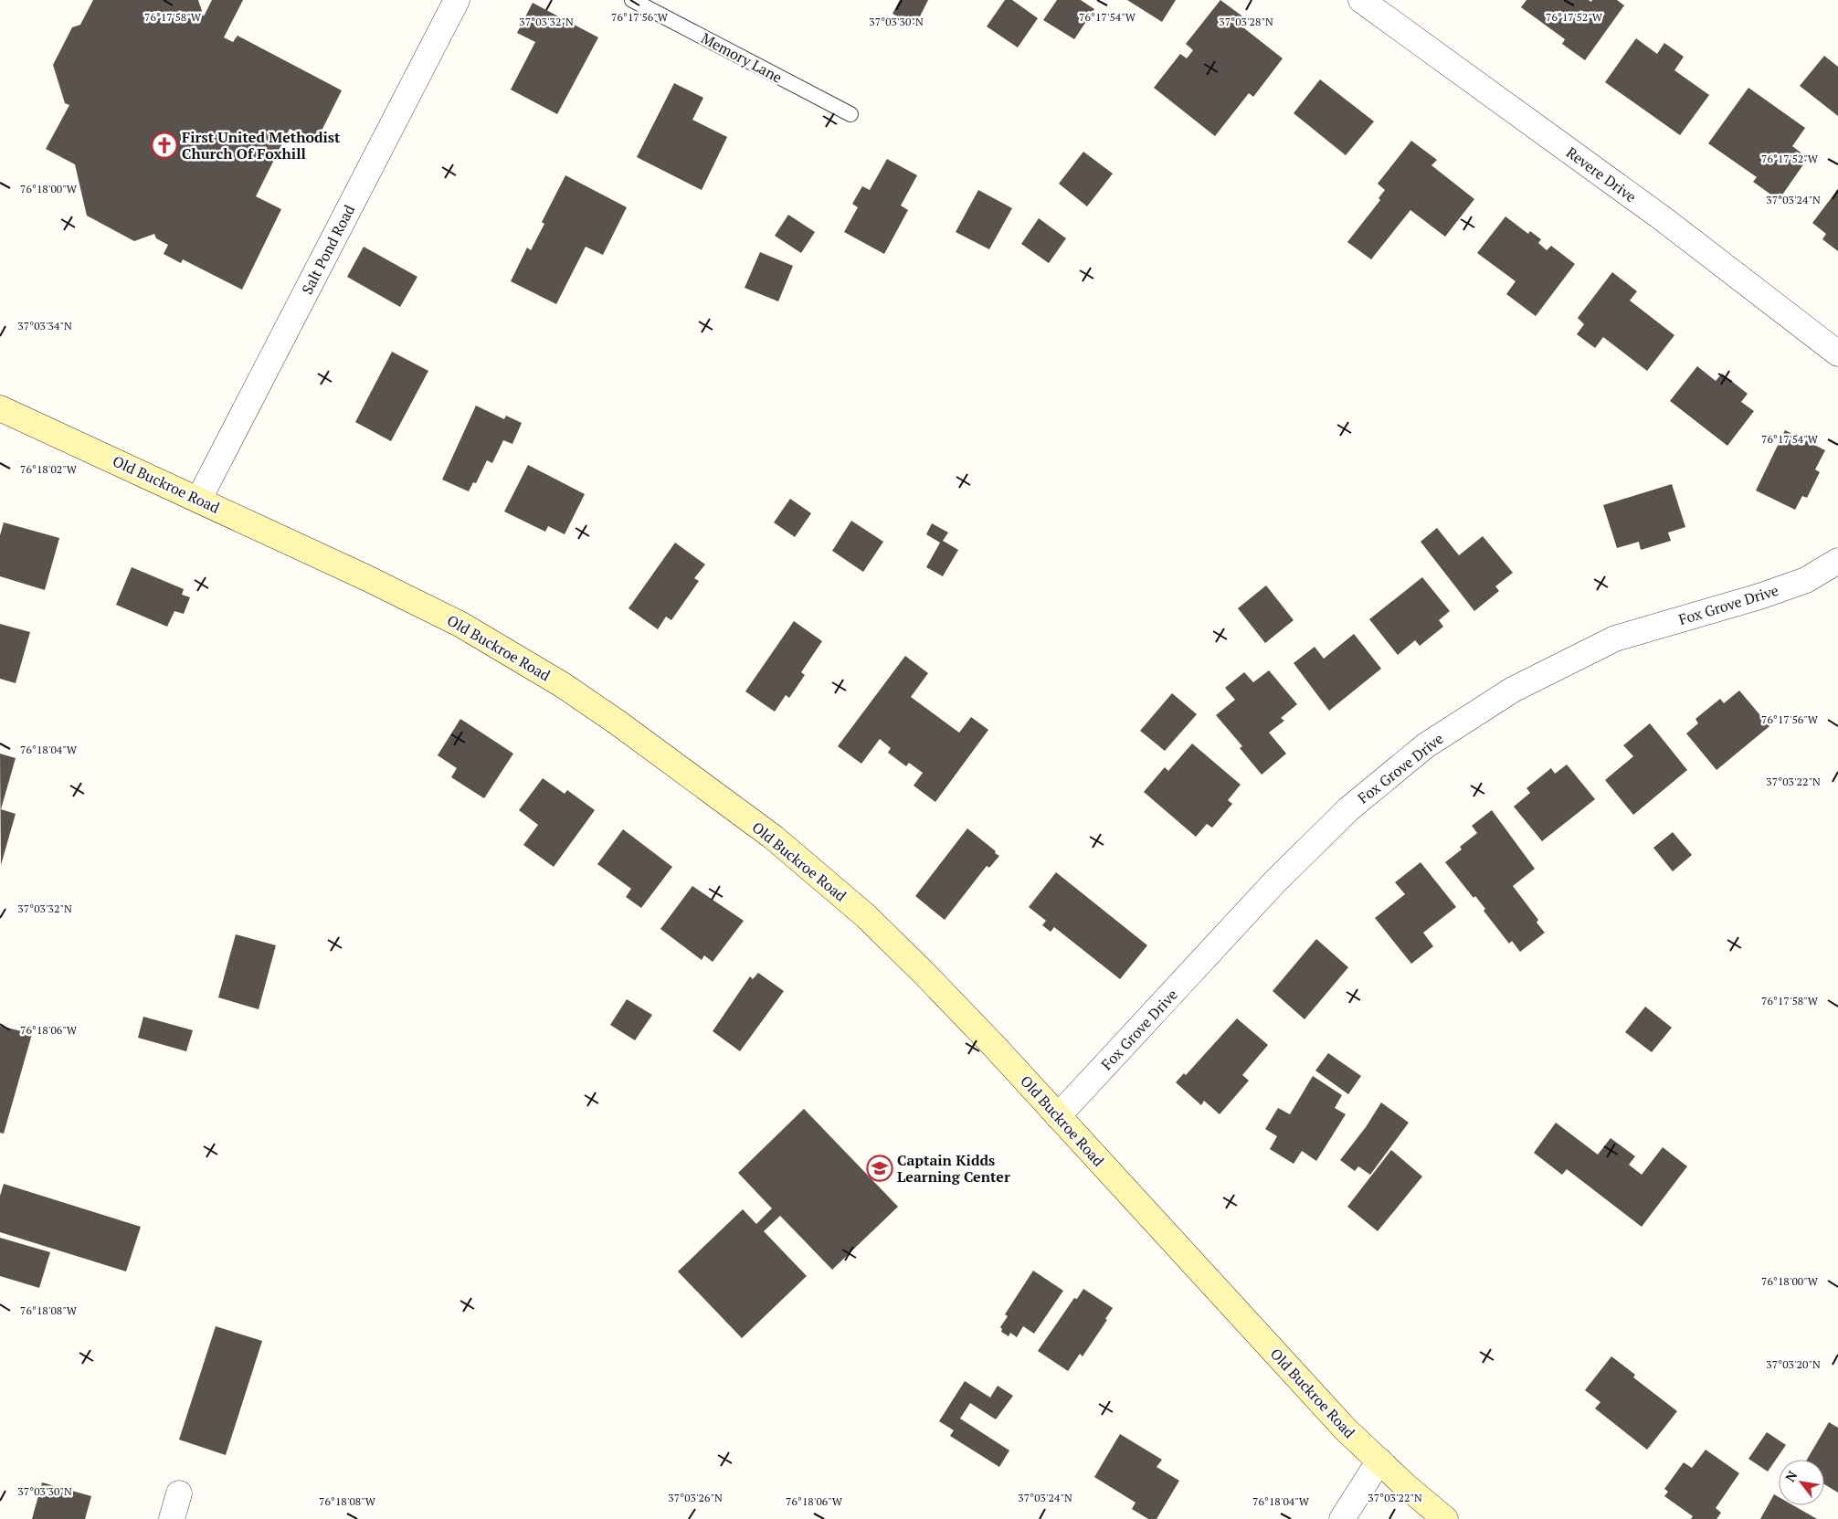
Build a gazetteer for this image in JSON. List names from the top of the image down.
{
  "streets": {
    "main road": ["Old Buckroe Road"],
    "street": ["Revere Drive", "Salt Pond Road", "Fox Grove Drive"],
    "lane": ["Memory Lane"]
  },
  "crossings": [
    ["Salt Pond Road", "Old Buckroe Road"],
    ["Old Buckroe Road", "Fox Grove Drive"]
  ],
  "places": {
    "church": ["First United Methodist Church Of Foxhill"],
    "school or university": ["Captain Kidds Learning Center"]
  },
  "north": "top left",
  "coordinates": [
    "76°17'54\"W",
    "76°17'52\"W",
    "76°17'58\"W",
    "76°17'56\"W",
    "37°03'32\"N",
    "37°03'30\"N",
    "37°03'28\"N",
    "76°18'00\"W",
    "37°03'24\"N",
    "37°03'34\"N",
    "76°18'02\"W",
    "76°18'04\"W",
    "37°03'22\"N",
    "76°18'06\"W",
    "76°18'08\"W",
    "37°03'20\"N",
    "37°03'26\"N"
  ]
}
